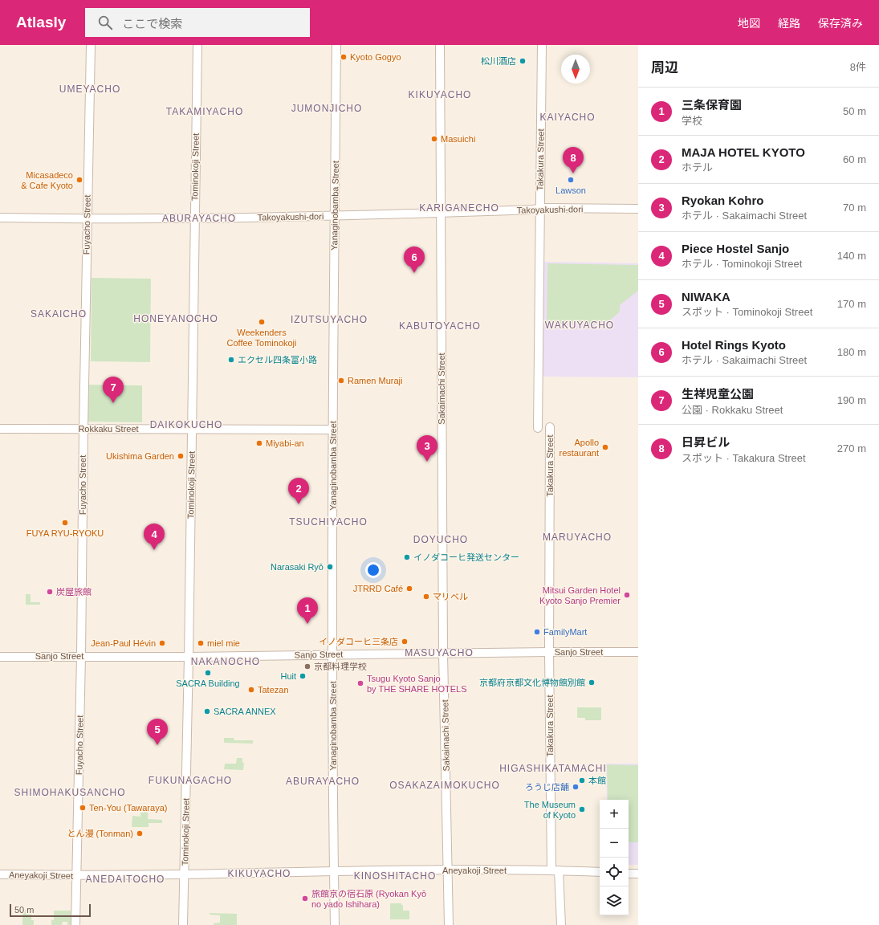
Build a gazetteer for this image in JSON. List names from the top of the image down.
{
  "streets": {
    "street": [
      "Takakura Street",
      "Tominokoji Street",
      "Yanaginobamba Street",
      "Takoyakushi-dori",
      "Fuyacho Street",
      "Sakaimachi Street",
      "Rokkaku Street",
      "Sanjo Street",
      "Aneyakoji Street"
    ]
  },
  "crossings": [
    ["Takakura Street", "Takoyakushi-dori"],
    ["Takakura Street", "Sanjo Street"],
    ["Takakura Street", "Aneyakoji Street"],
    ["Tominokoji Street", "Takoyakushi-dori"],
    ["Tominokoji Street", "Rokkaku Street"],
    ["Tominokoji Street", "Sanjo Street"],
    ["Tominokoji Street", "Aneyakoji Street"],
    ["Yanaginobamba Street", "Takoyakushi-dori"],
    ["Yanaginobamba Street", "Rokkaku Street"],
    ["Yanaginobamba Street", "Sanjo Street"],
    ["Yanaginobamba Street", "Aneyakoji Street"],
    ["Takoyakushi-dori", "Fuyacho Street"],
    ["Takoyakushi-dori", "Sakaimachi Street"],
    ["Fuyacho Street", "Rokkaku Street"],
    ["Fuyacho Street", "Sanjo Street"],
    ["Fuyacho Street", "Aneyakoji Street"],
    ["Sakaimachi Street", "Sanjo Street"],
    ["Sakaimachi Street", "Aneyakoji Street"]
  ],
  "districts": [
    "UMEYACHO",
    "KIKUYACHO",
    "JUMONJICHO",
    "TAKAMIYACHO",
    "KAIYACHO",
    "KARIGANECHO",
    "ABURAYACHO",
    "SAKAICHO",
    "HONEYANOCHO",
    "IZUTSUYACHO",
    "WAKUYACHO",
    "KABUTOYACHO",
    "DAIKOKUCHO",
    "TSUCHIYACHO",
    "MARUYACHO",
    "DOYUCHO",
    "MASUYACHO",
    "NAKANOCHO",
    "HIGASHIKATAMACHI",
    "FUKUNAGACHO",
    "ABURAYACHO",
    "OSAKAZAIMOKUCHO",
    "SHIMOHAKUSANCHO",
    "KIKUYACHO",
    "KINOSHITACHO",
    "ANEDAITOCHO"
  ],
  "places": [
    "Kyoto Gogyo",
    "松川酒店",
    "Masuichi",
    "Micasadeco & Cafe Kyoto",
    "Lawson",
    "Weekenders Coffee Tominokoji",
    "エクセル四条富小路",
    "Ramen Muraji",
    "Miyabi-an",
    "Apollo restaurant",
    "Ukishima Garden",
    "FUYA RYU-RYOKU",
    "イノダコーヒ発送センター",
    "Narasaki Ryō",
    "JTRRD Café",
    "炭屋旅館",
    "Mitsui Garden Hotel Kyoto Sanjo Premier",
    "マリベル",
    "FamilyMart",
    "イノダコーヒ三条店",
    "Jean-Paul Hévin",
    "miel mie",
    "京都料理学校",
    "SACRA Building",
    "Huit",
    "京都府京都文化博物館別館",
    "Tsugu Kyoto Sanjo by THE SHARE HOTELS",
    "Tatezan",
    "SACRA ANNEX",
    "本館",
    "ろうじ店舗",
    "Ten-You (Tawaraya)",
    "The Museum of Kyoto",
    "とん漫 (Tonman)",
    "旅館京の宿石原 (Ryokan Kyō no yado Ishihara)"
  ],
  "scale_bar": "50 m",
  "north": "bottom",
  "page": {
    "header": "Atlasly",
    "search": "ここで検索",
    "nav": ["地図", "経路", "保存済み"],
    "heading": ["周辺", "8件"],
    "list": [
      {
        "mark": "1",
        "name": "三条保育園",
        "note": "学校",
        "value": "50 m"
      },
      {
        "mark": "2",
        "name": "MAJA HOTEL KYOTO",
        "note": "ホテル",
        "value": "60 m"
      },
      {
        "mark": "3",
        "name": "Ryokan Kohro",
        "note": "ホテル · Sakaimachi Street",
        "value": "70 m"
      },
      {
        "mark": "4",
        "name": "Piece Hostel Sanjo",
        "note": "ホテル · Tominokoji Street",
        "value": "140 m"
      },
      {
        "mark": "5",
        "name": "NIWAKA",
        "note": "スポット · Tominokoji Street",
        "value": "170 m"
      },
      {
        "mark": "6",
        "name": "Hotel Rings Kyoto",
        "note": "ホテル · Sakaimachi Street",
        "value": "180 m"
      },
      {
        "mark": "7",
        "name": "生祥児童公園",
        "note": "公園 · Rokkaku Street",
        "value": "190 m"
      },
      {
        "mark": "8",
        "name": "日昇ビル",
        "note": "スポット · Takakura Street",
        "value": "270 m"
      }
    ],
    "pins": [
      "8",
      "6",
      "7",
      "3",
      "2",
      "4",
      "1",
      "5"
    ],
    "map_buttons": ["+", "−"],
    "scale": "50 m"
  }
}
